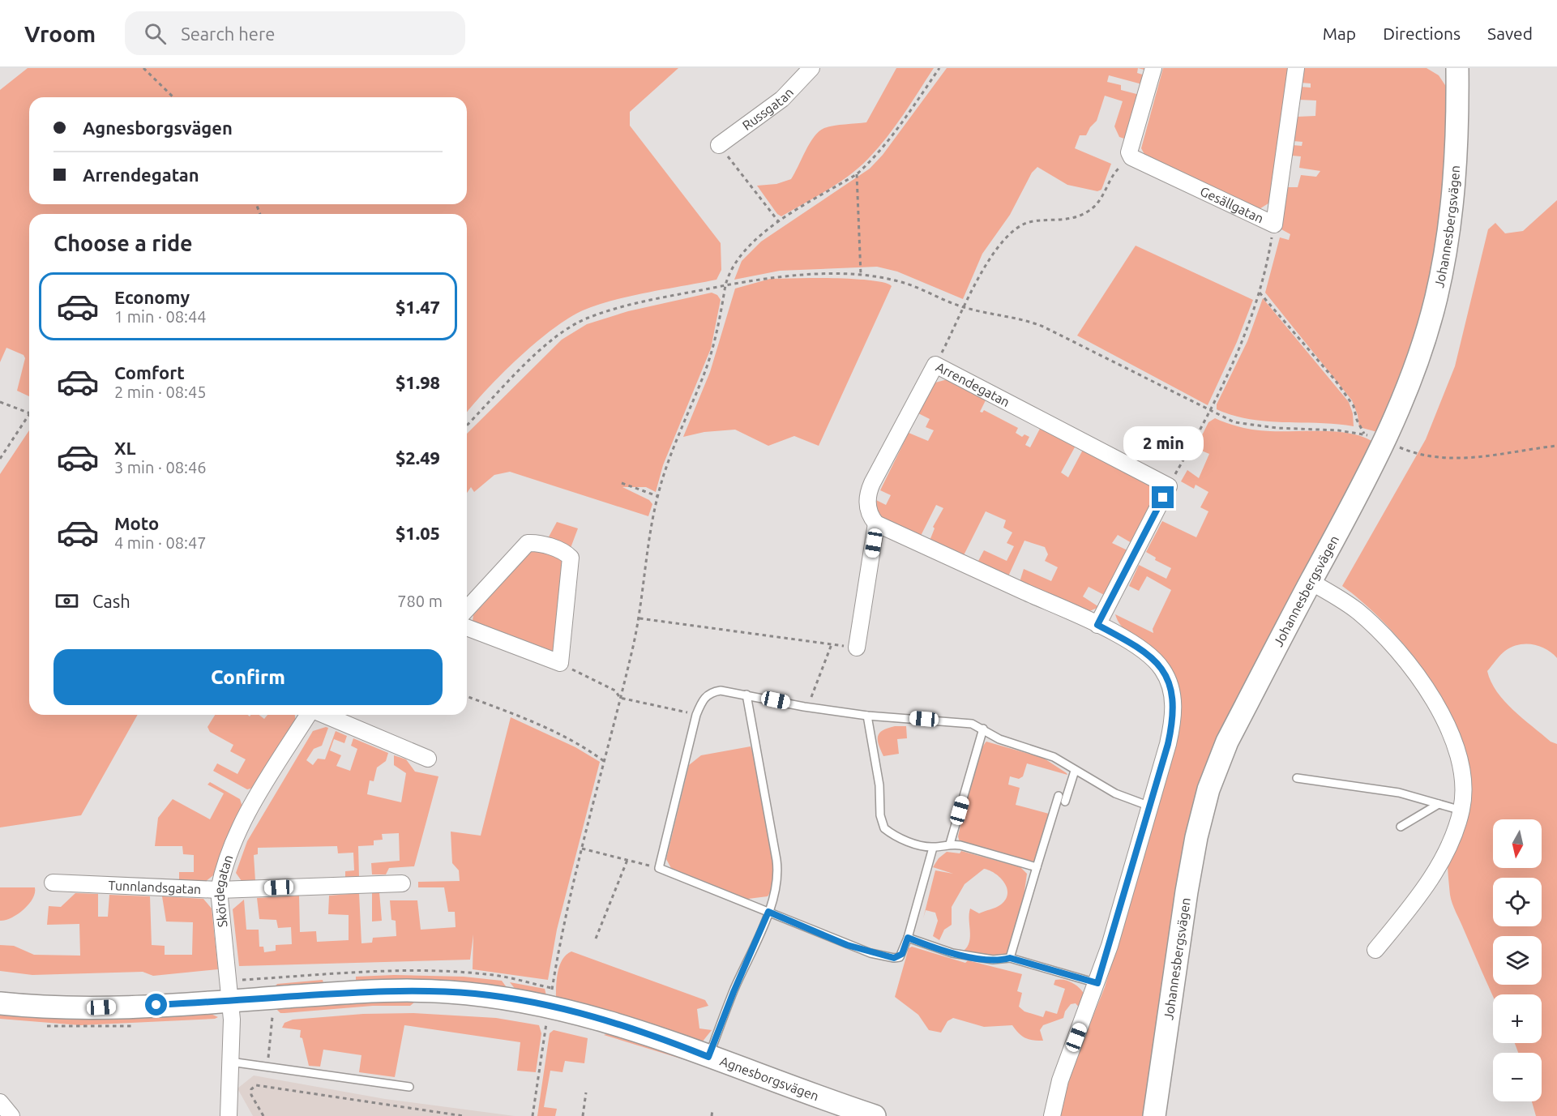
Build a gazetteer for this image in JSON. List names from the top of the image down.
{
  "streets": {
    "street": [
      "Russgatan",
      "Gesällgatan",
      "Johannesbergsvägen",
      "Arrendegatan",
      "Tunnlandsgatan",
      "Skördegatan",
      "Agnesborgsvägen"
    ]
  },
  "crossings": [
    ["Tunnlandsgatan", "Skördegatan"],
    ["Skördegatan", "Agnesborgsvägen"]
  ],
  "north": "bottom",
  "page": {
    "header": "Vroom",
    "search": "Search here",
    "nav": ["Map", "Directions", "Saved"],
    "banner": ["Agnesborgsvägen", "Arrendegatan"],
    "heading": "Choose a ride",
    "list": [
      {
        "name": "Economy",
        "note": "1 min · 08:44",
        "value": "$1.47"
      },
      {
        "name": "Comfort",
        "note": "2 min · 08:45",
        "value": "$1.98"
      },
      {
        "name": "XL",
        "note": "3 min · 08:46",
        "value": "$2.49"
      },
      {
        "name": "Moto",
        "note": "4 min · 08:47",
        "value": "$1.05"
      }
    ],
    "bubble": "2 min",
    "pay": ["Cash", "780 m"],
    "buttons": "Confirm",
    "map_buttons": ["+", "−"]
  }
}
